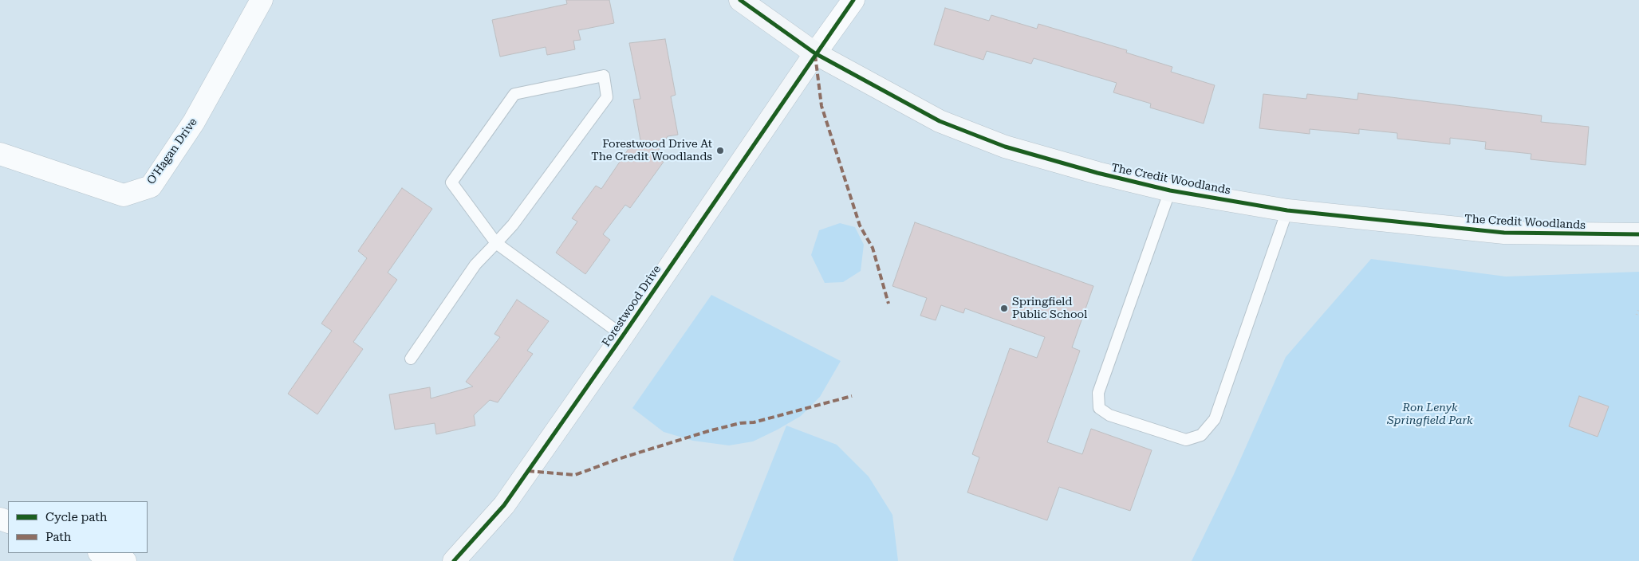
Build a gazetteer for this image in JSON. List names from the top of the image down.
{
  "streets": {
    "street": ["O'Hagan Drive", "The Credit Woodlands", "Forestwood Drive"]
  },
  "crossings": [
    ["The Credit Woodlands", "Forestwood Drive"]
  ],
  "parks": ["Ron Lenyk Springfield Park"],
  "places": ["Forestwood Drive At The Credit Woodlands", "Springfield Public School"],
  "legend": ["Cycle path", "Path"]
}
